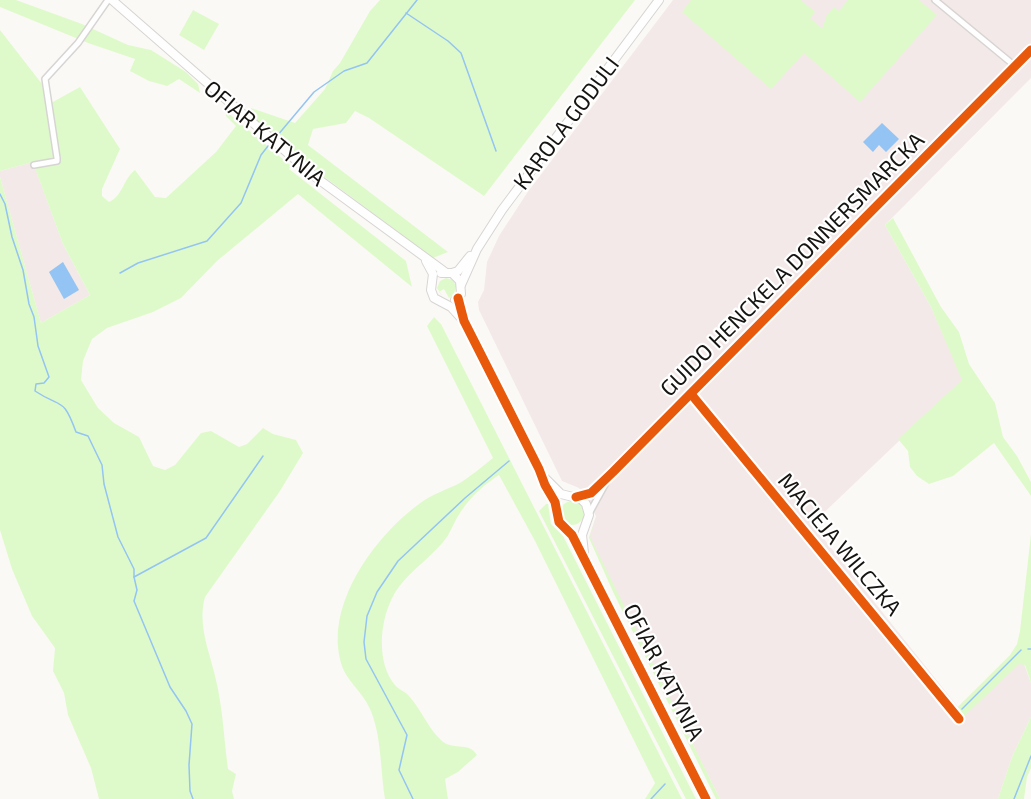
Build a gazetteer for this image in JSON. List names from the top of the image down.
{
  "streets": {
    "street": [
      "KAROLA GODULI",
      "OFIAR KATYNIA",
      "GUIDO HENCKELA DONNERSMARCKA",
      "MACIEJA WILCZKA"
    ]
  },
  "crossings": [
    ["KAROLA GODULI", "OFIAR KATYNIA"],
    ["OFIAR KATYNIA", "GUIDO HENCKELA DONNERSMARCKA"],
    ["GUIDO HENCKELA DONNERSMARCKA", "MACIEJA WILCZKA"]
  ]
}
